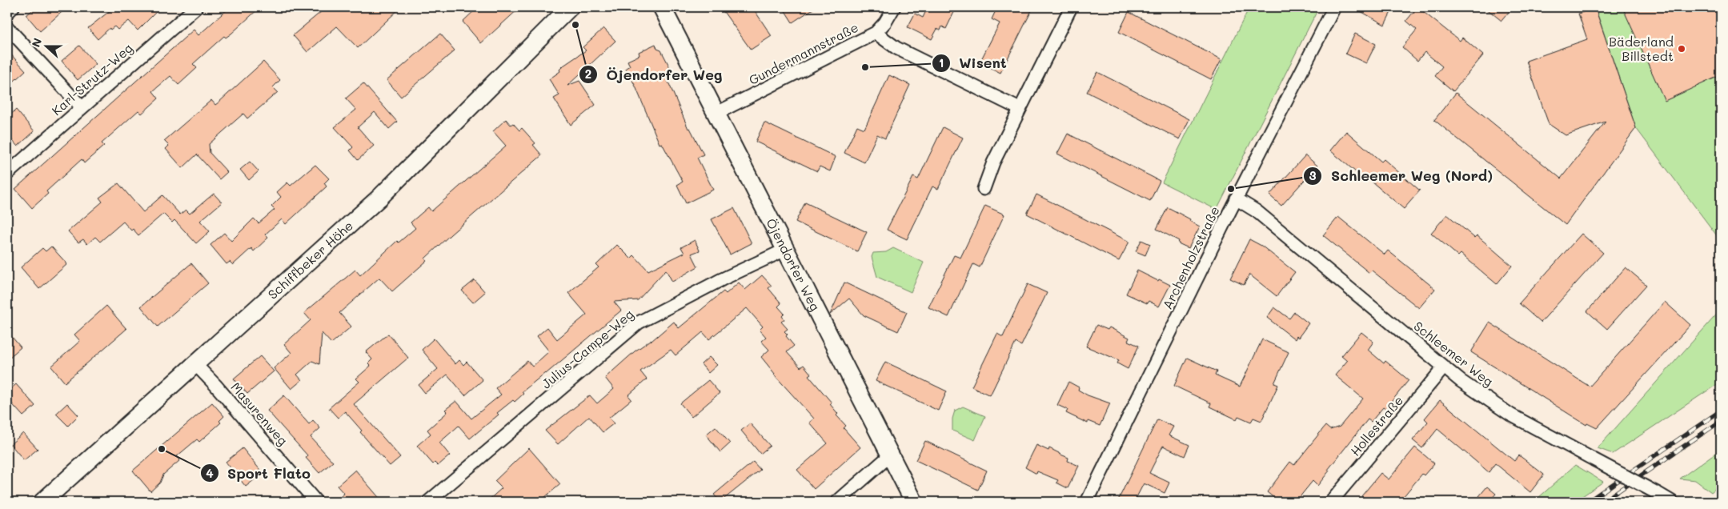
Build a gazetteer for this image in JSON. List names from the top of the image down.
{
  "streets": {
    "main road": ["Schiffbeker Höhe", "Öjendorfer Weg"],
    "street": [
      "Gundermannstraße",
      "Karl-Strutz-Weg",
      "Archenholzstraße",
      "Julius-Campe-Weg",
      "Schleemer Weg",
      "Masurenweg",
      "Hollestraße"
    ]
  },
  "crossings": [
    ["Gundermannstraße", "Öjendorfer Weg"],
    ["Archenholzstraße", "Schleemer Weg"],
    ["Schiffbeker Höhe", "Masurenweg"],
    ["Öjendorfer Weg", "Julius-Campe-Weg"],
    ["Schleemer Weg", "Hollestraße"]
  ],
  "places": [
    "Öjendorfer Weg",
    "Bäderland Billstedt",
    "Wisent",
    "Schleemer Weg (Nord)",
    "Sport Flato"
  ],
  "north": "left"
}
